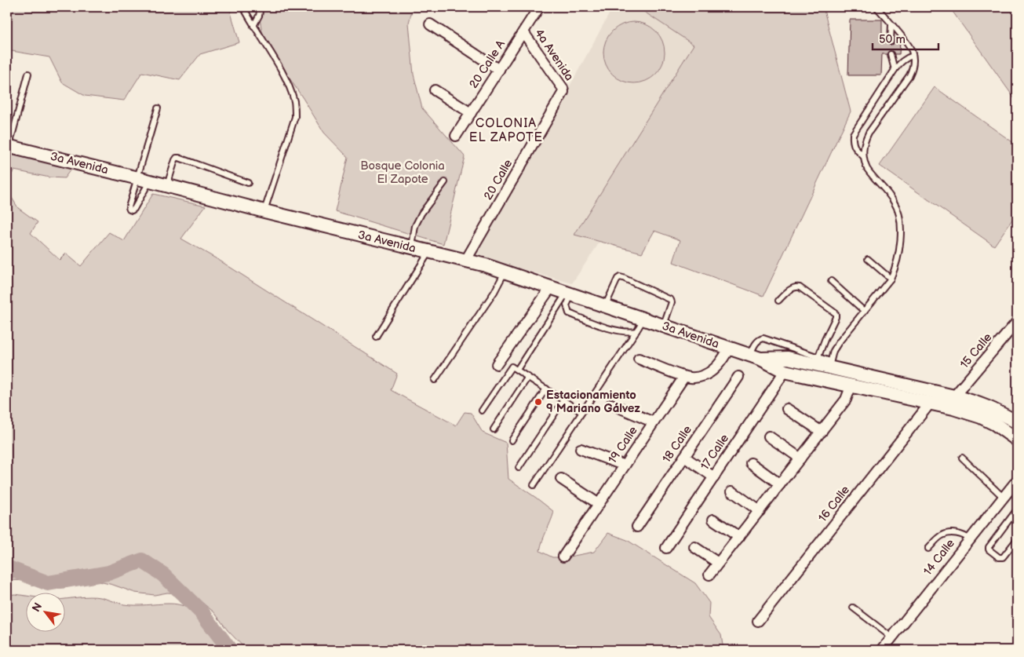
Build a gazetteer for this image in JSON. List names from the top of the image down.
{
  "streets": {
    "street": [
      "4a Avenida",
      "20 Calle A",
      "3a Avenida",
      "20 Calle",
      "15 Calle",
      "18 Calle",
      "19 Calle",
      "17 Calle",
      "16 Calle",
      "14 Calle"
    ]
  },
  "crossings": [
    ["4a Avenida", "20 Calle A"],
    ["4a Avenida", "20 Calle"],
    ["3a Avenida", "20 Calle"],
    ["3a Avenida", "15 Calle"],
    ["3a Avenida", "17 Calle"],
    ["3a Avenida", "16 Calle"]
  ],
  "districts": ["COLONIA EL ZAPOTE"],
  "parks": ["Bosque Colonia El Zapote"],
  "places": ["Estacionamiento 9 Mariano Gálvez"],
  "scale_bar": "50 m",
  "north": "top left"
}
